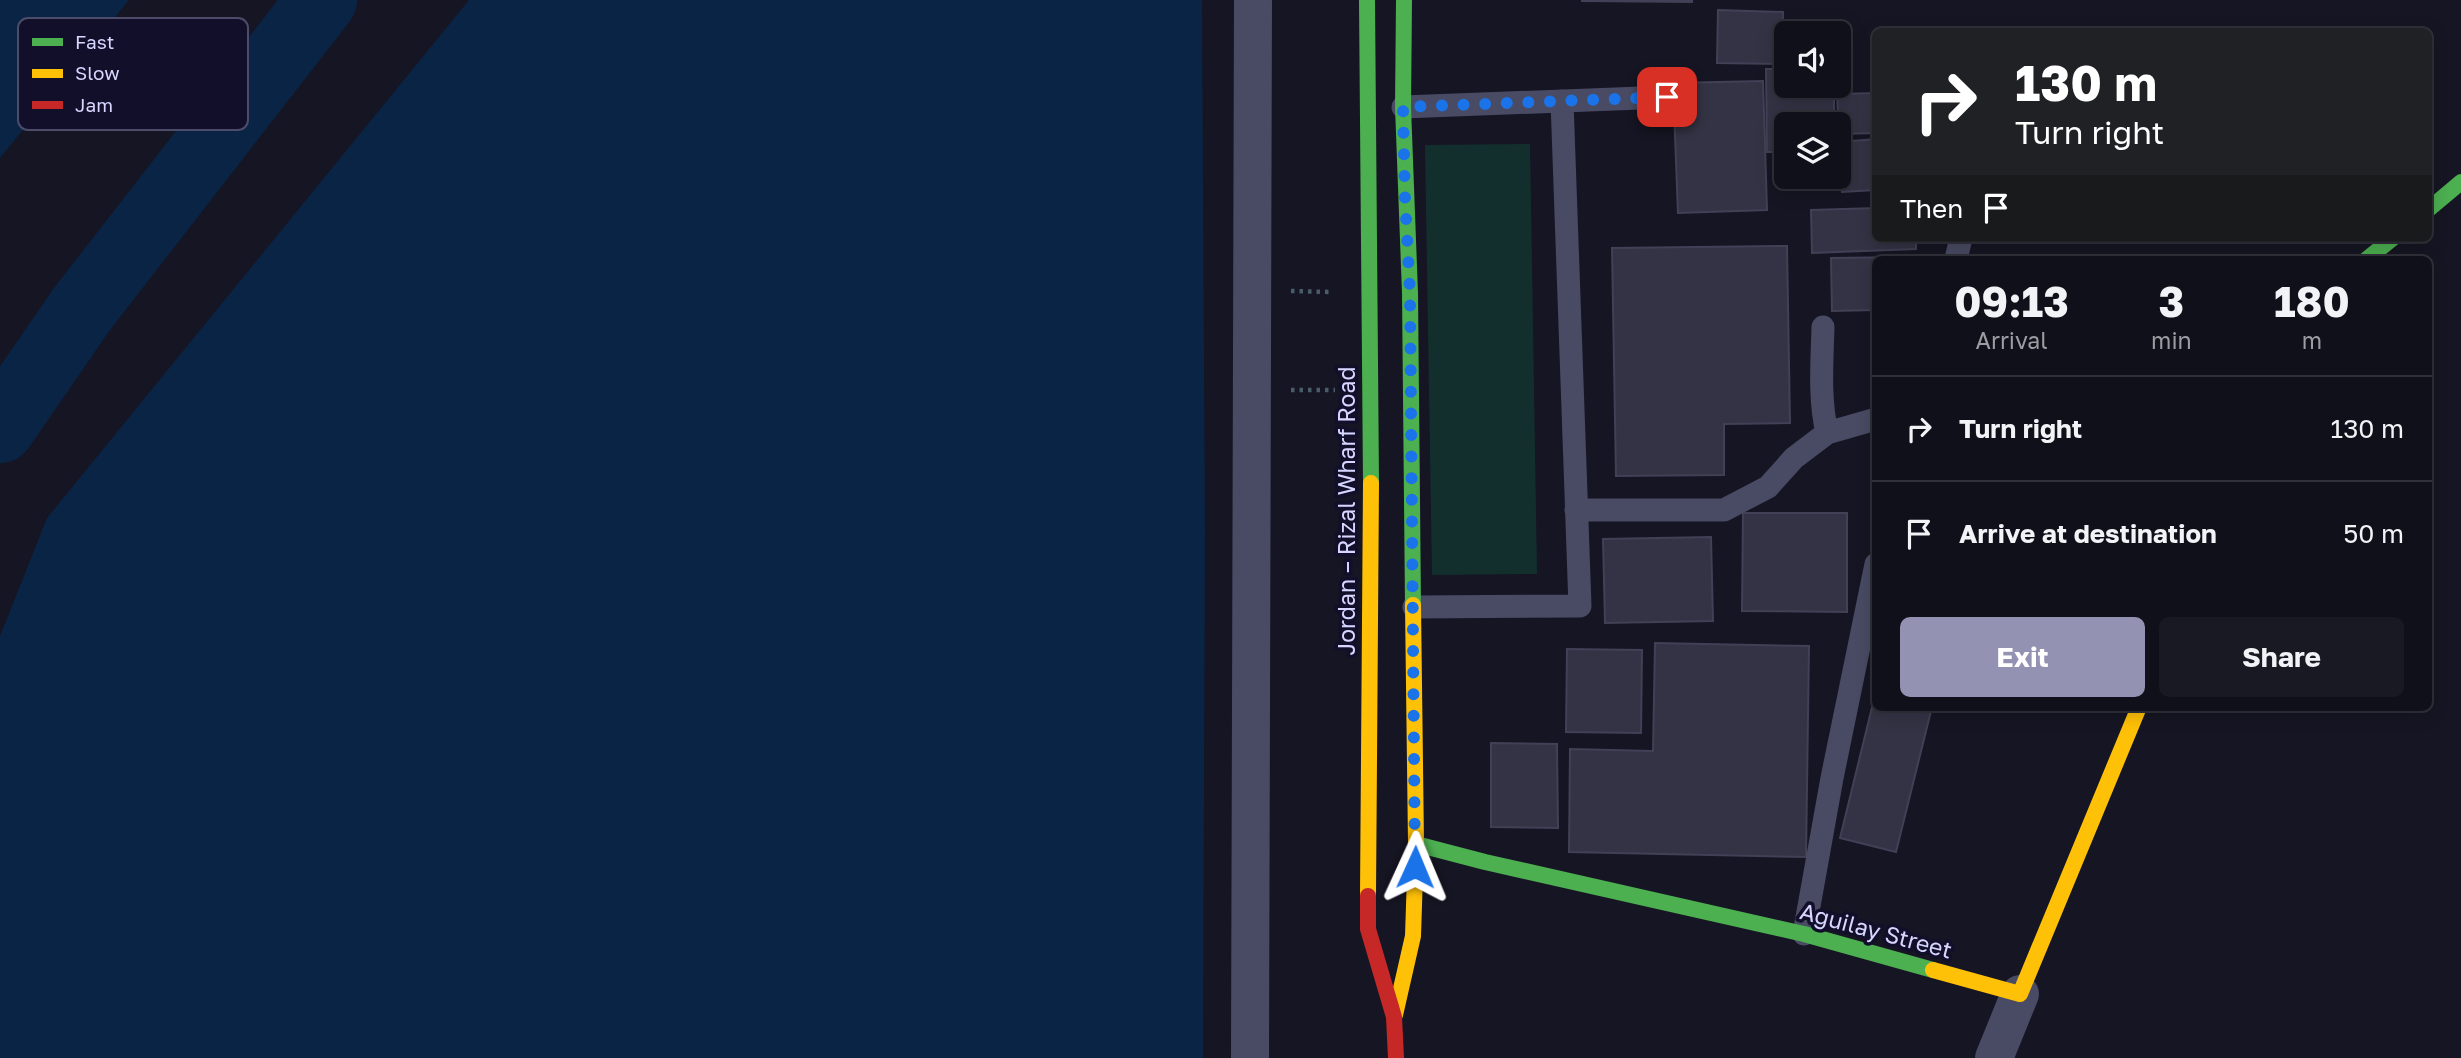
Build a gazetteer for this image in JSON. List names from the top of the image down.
{
  "streets": {
    "main road": ["Jordan – Rizal Wharf Road", "Aguilay Street"]
  },
  "crossings": [
    ["Jordan – Rizal Wharf Road", "Aguilay Street"]
  ],
  "legend": ["Fast", "Slow", "Jam"],
  "page": {
    "turn": ["130 m", "Turn right"],
    "then": "Then",
    "eta": [
      "09:13",
      "Arrival",
      "3",
      "min",
      "180",
      "m"
    ],
    "list": [
      {
        "name": "Turn right",
        "value": "130 m"
      },
      {
        "name": "Arrive at destination",
        "value": "50 m"
      }
    ],
    "buttons": ["Exit", "Share"]
  }
}
